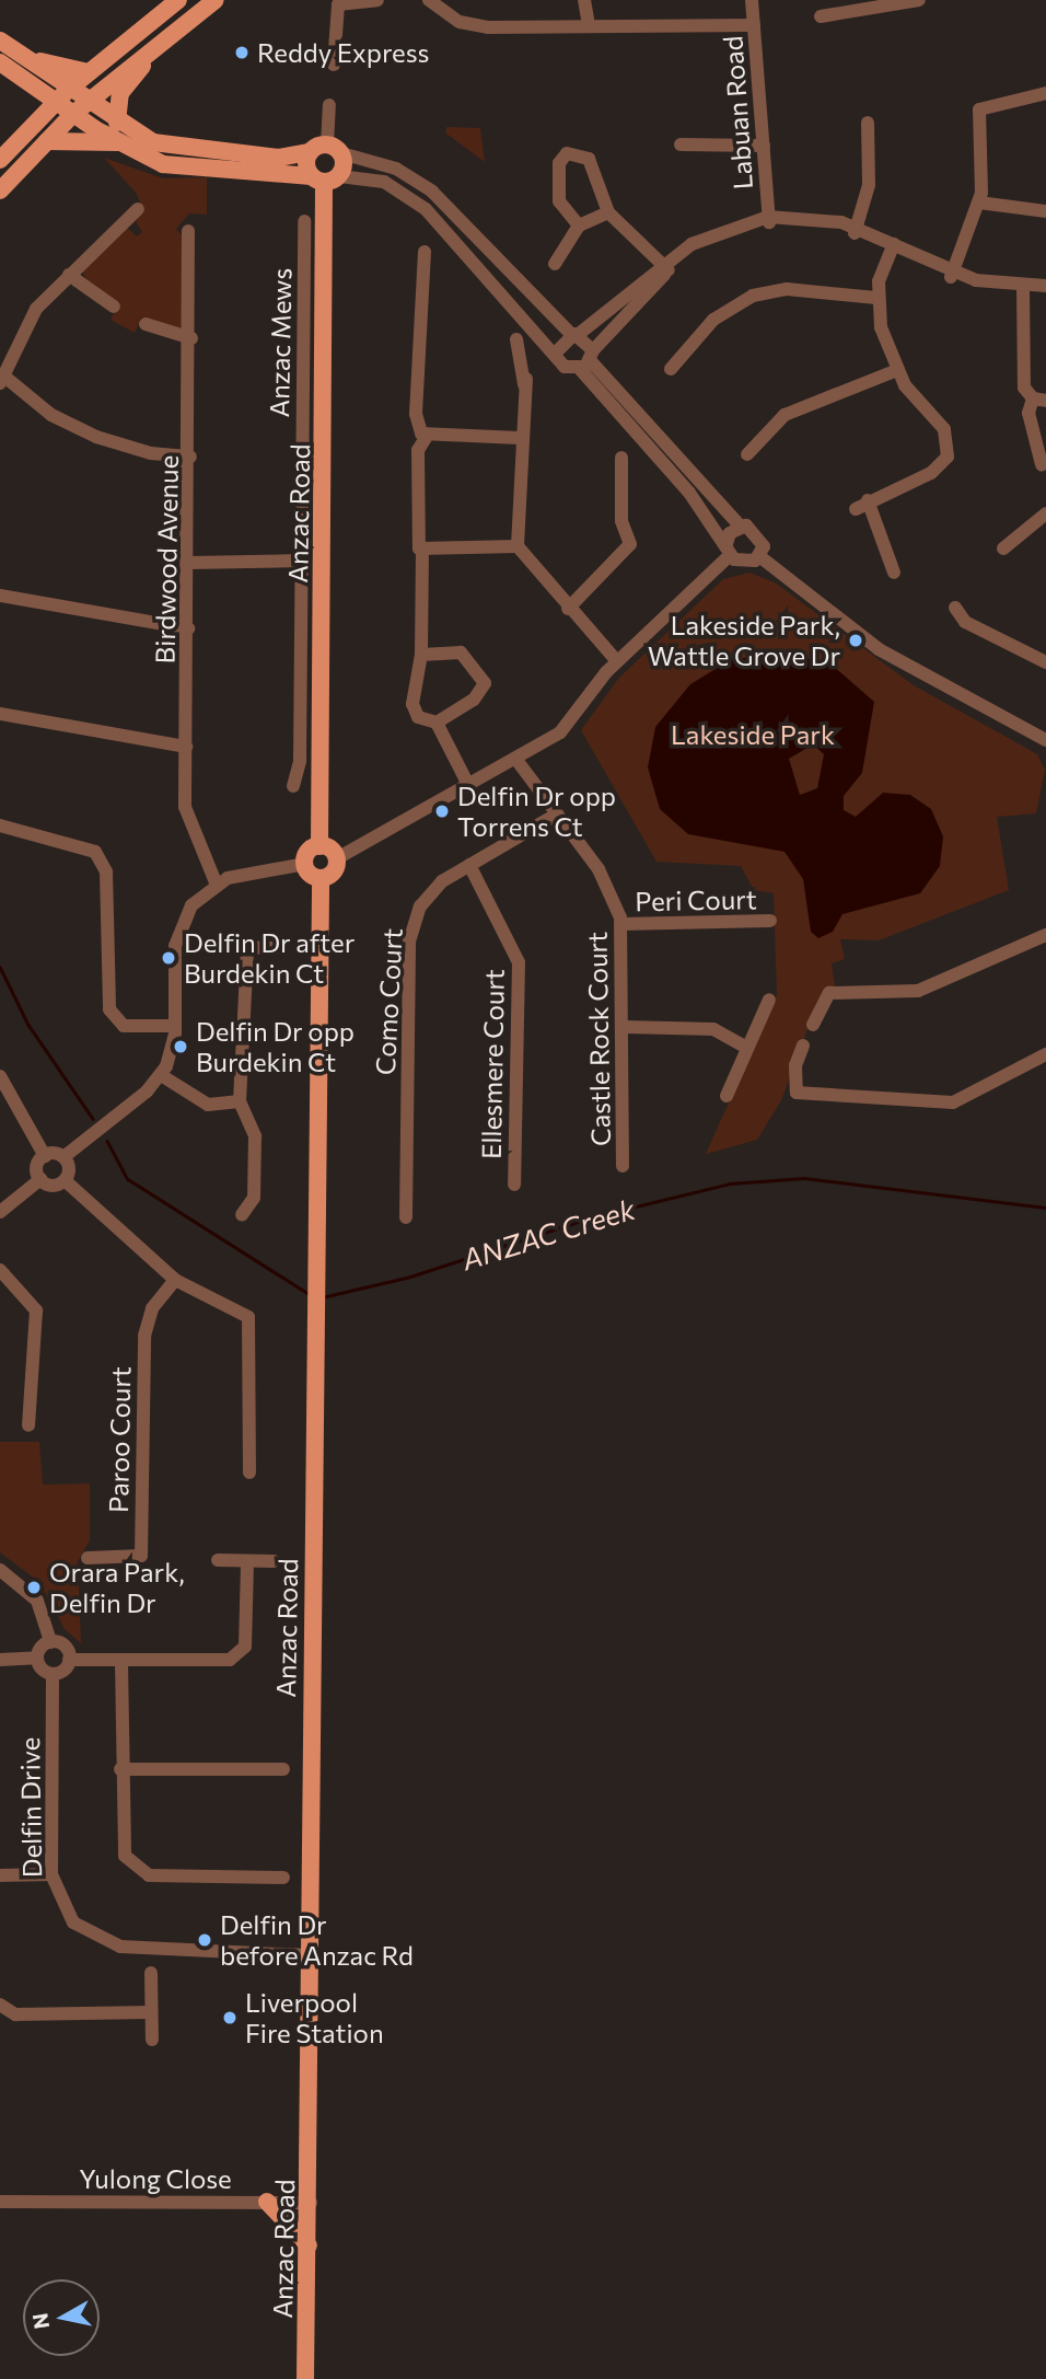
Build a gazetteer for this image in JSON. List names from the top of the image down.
{
  "streets": {
    "main road": ["Anzac Road"],
    "street": [
      "Labuan Road",
      "Anzac Mews",
      "Birdwood Avenue",
      "Peri Court",
      "Como Court",
      "Castle Rock Court",
      "Ellesmere Court",
      "Paroo Court",
      "Delfin Drive",
      "Yulong Close"
    ]
  },
  "crossings": [
    ["Anzac Road", "Delfin Drive"],
    ["Anzac Road", "Yulong Close"],
    ["Peri Court", "Castle Rock Court"],
    ["Como Court", "Castle Rock Court"],
    ["Como Court", "Ellesmere Court"]
  ],
  "water": ["ANZAC Creek"],
  "parks": ["Lakeside Park"],
  "places": [
    "Reddy Express",
    "Lakeside Park, Wattle Grove Dr",
    "Delfin Dr opp Torrens Ct",
    "Delfin Dr after Burdekin Ct",
    "Delfin Dr opp Burdekin Ct",
    "Orara Park, Delfin Dr",
    "Delfin Dr before Anzac Rd",
    "Liverpool Fire Station"
  ],
  "north": "left"
}
